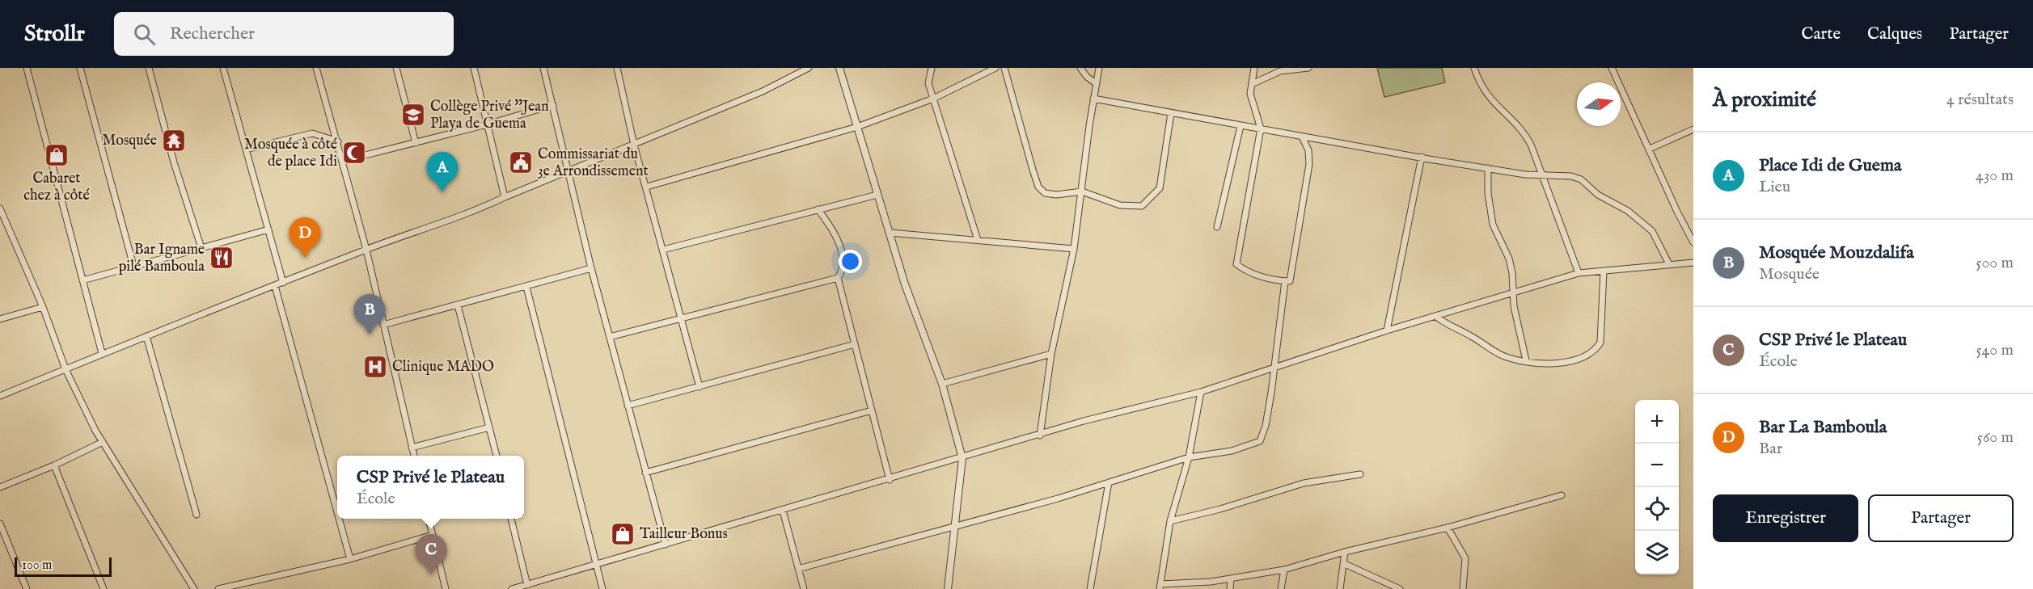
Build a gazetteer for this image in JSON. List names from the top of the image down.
{
  "places": {
    "school or university": ["Collège Privé ''Jean Playa de Guema"],
    "temple": ["Mosquée"],
    "mosque": ["Mosquée à côté de place Idi"],
    "shop": ["Cabaret chez à côté", "Tailleur Bonus"],
    "public building": ["Commissariat du 3e Arrondissement"],
    "restaurant": ["Bar Igname pilé Bamboula"],
    "hospital": ["Clinique MADO"]
  },
  "scale_bar": "100 m",
  "north": "right",
  "page": {
    "header": "Strollr",
    "search": "Rechercher",
    "nav": ["Carte", "Calques", "Partager"],
    "heading": ["À proximité", "4 résultats"],
    "list": [
      {
        "mark": "A",
        "name": "Place Idi de Guema",
        "note": "Lieu",
        "value": "430 m"
      },
      {
        "mark": "B",
        "name": "Mosquée Mouzdalifa",
        "note": "Mosquée",
        "value": "500 m"
      },
      {
        "mark": "C",
        "name": "CSP Privé le Plateau",
        "note": "École",
        "value": "540 m"
      },
      {
        "mark": "D",
        "name": "Bar La Bamboula",
        "note": "Bar",
        "value": "560 m"
      }
    ],
    "pins": [
      "A",
      "D",
      "B",
      "C"
    ],
    "map_buttons": ["+", "−"],
    "popup": ["CSP Privé le Plateau", "École"],
    "buttons": ["Enregistrer", "Partager"],
    "scale": "100 m"
  }
}
